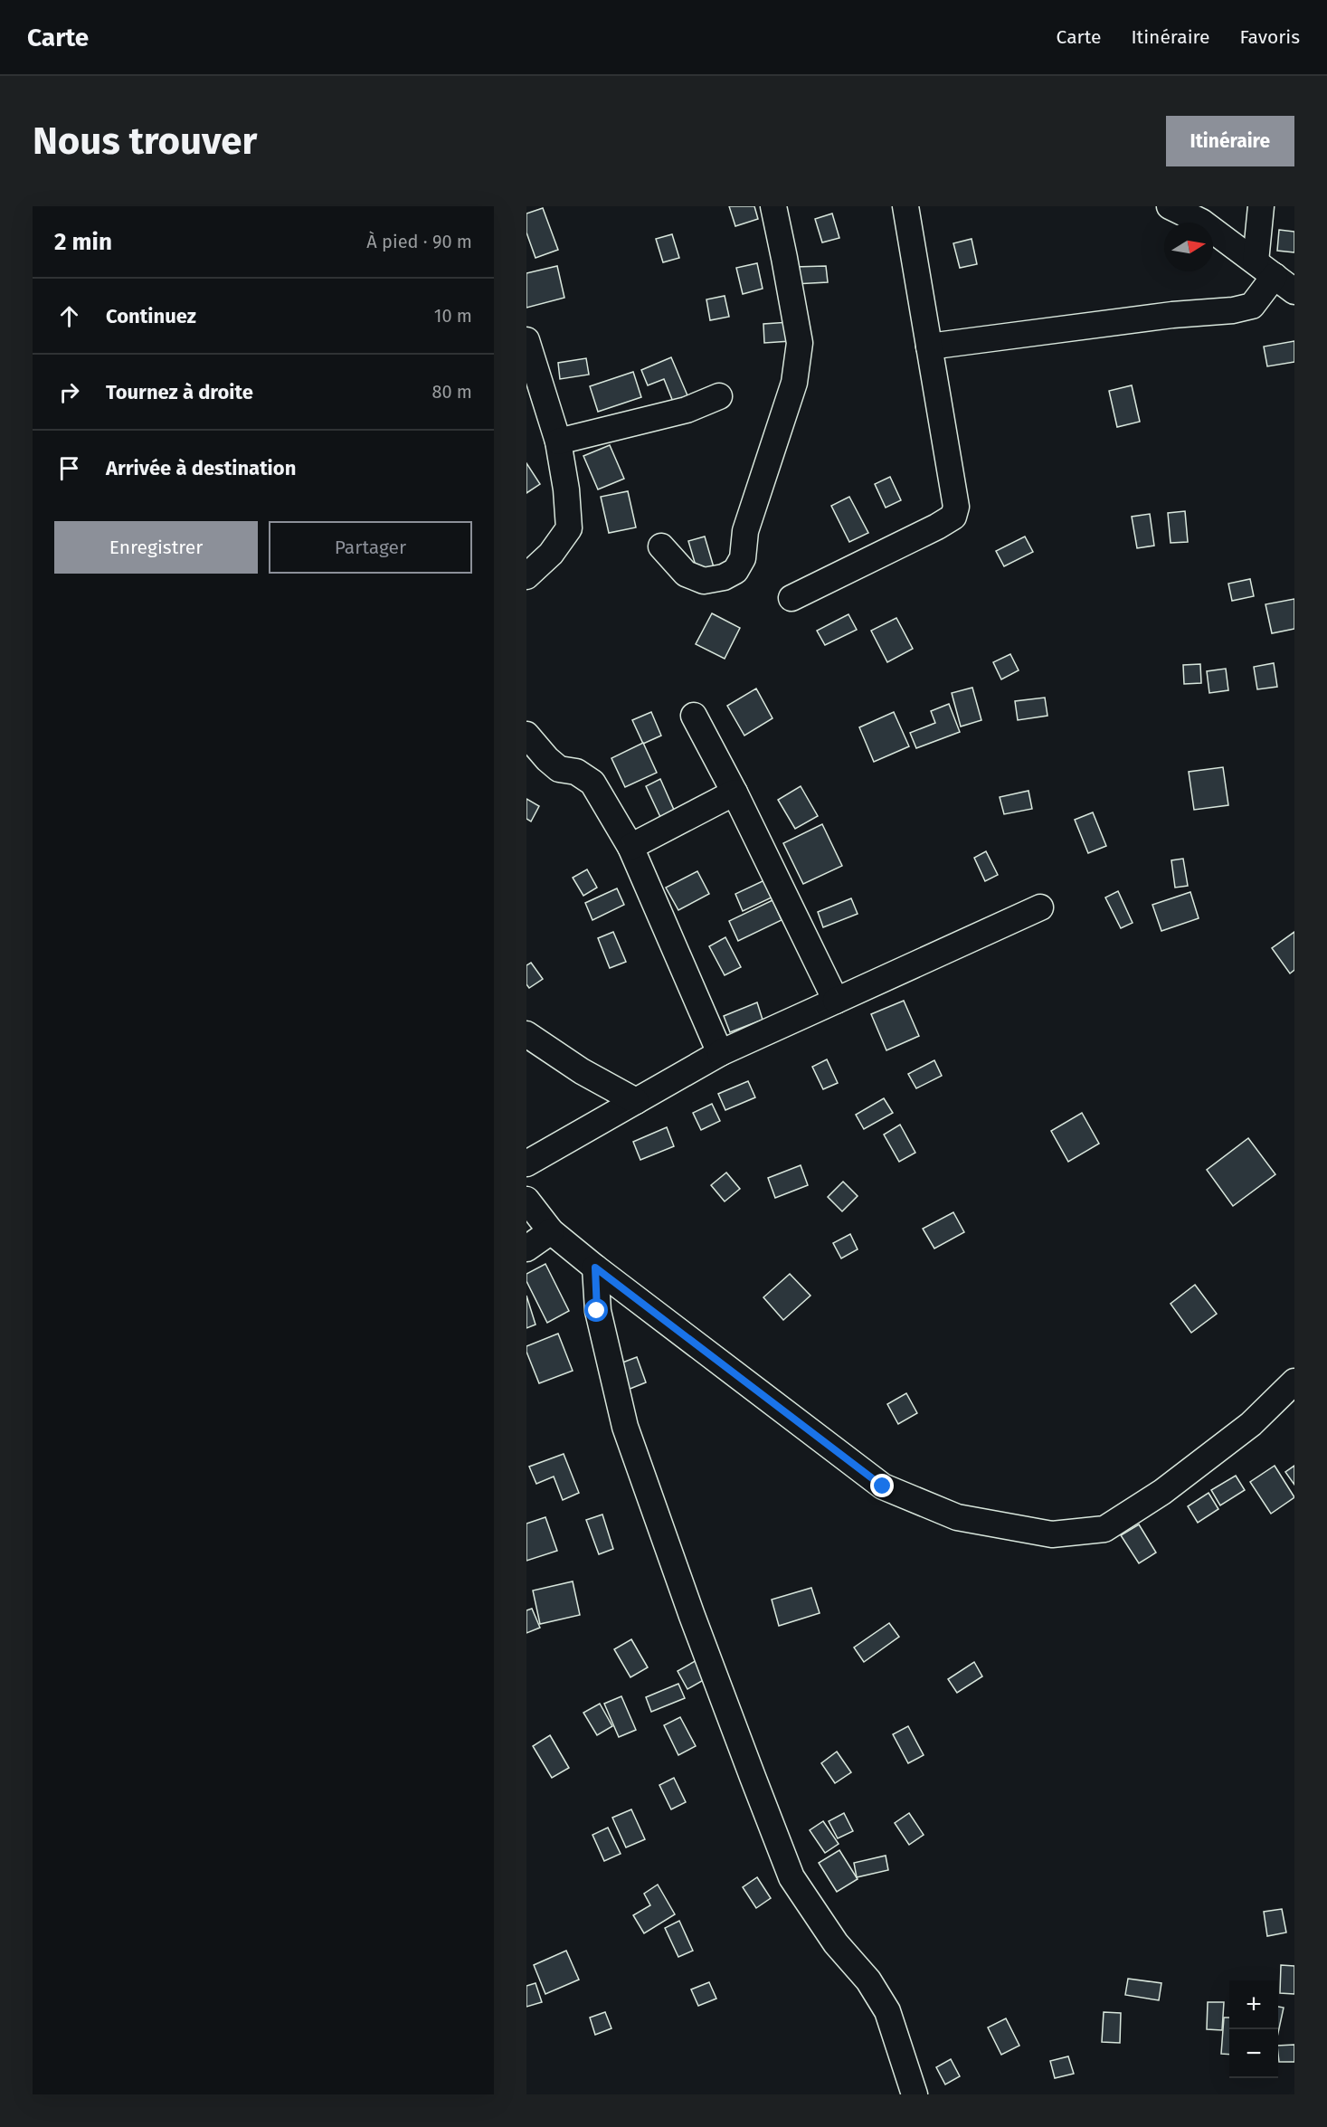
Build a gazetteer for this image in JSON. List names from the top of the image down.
{
  "north": "right",
  "page": {
    "header": "Carte",
    "nav": ["Carte", "Itinéraire", "Favoris"],
    "buttons": [
      "Itinéraire",
      ["Enregistrer", "Partager"]
    ],
    "title": "Nous trouver",
    "heading": ["2 min", "À pied · 90 m"],
    "list": [
      ["Continuez", "10 m"],
      ["Tournez à droite", "80 m"],
      "Arrivée à destination"
    ],
    "map_buttons": ["+", "−"]
  }
}
